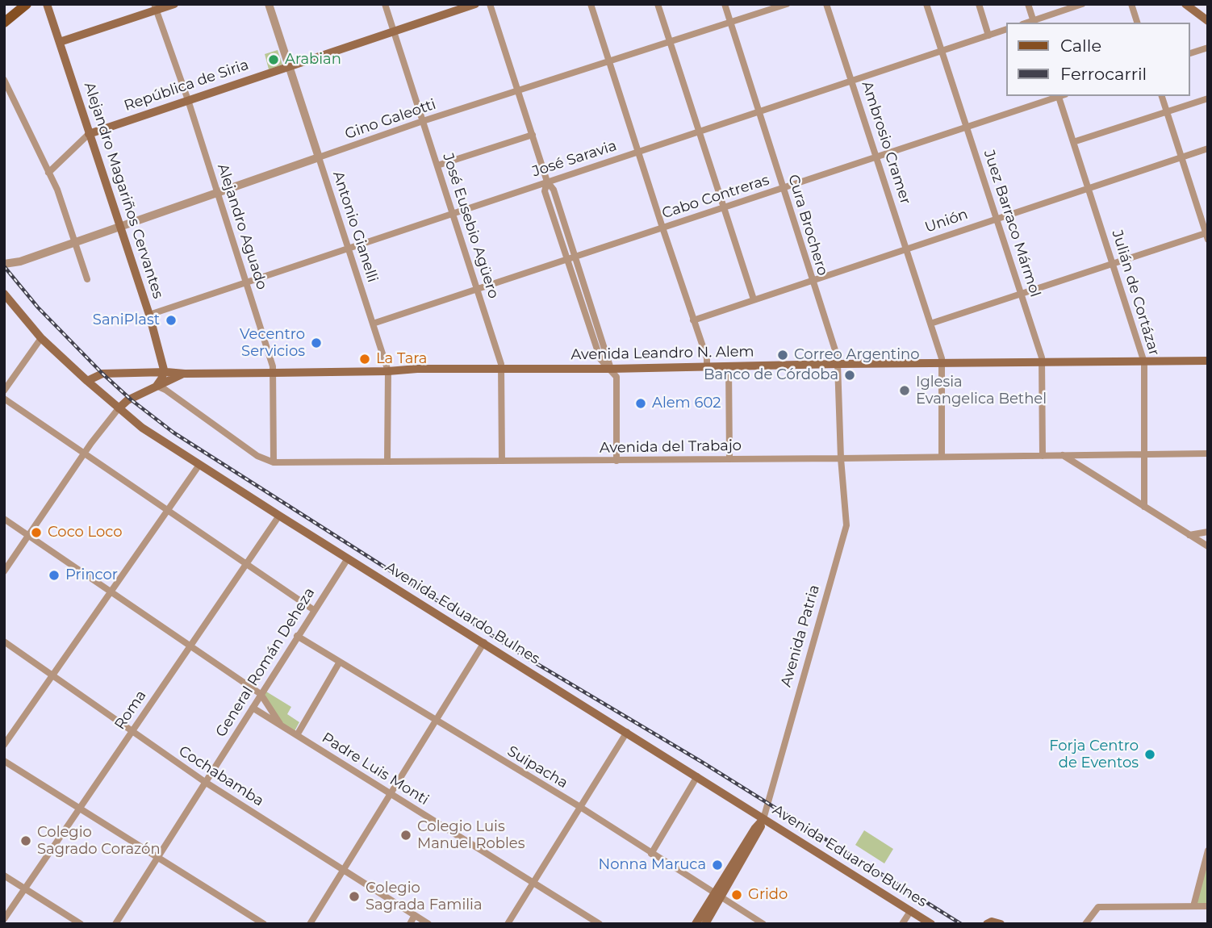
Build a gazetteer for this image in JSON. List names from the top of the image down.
{
  "streets": {
    "main road": [
      "República de Siria",
      "Alejandro Magariños Cervantes",
      "Avenida Leandro N. Alem",
      "Avenida Eduardo Bulnes",
      "Avenida Patria"
    ],
    "street": [
      "Gino Galeotti",
      "Ambrosio Cramer",
      "José Saravia",
      "Cabo Contreras",
      "Unión",
      "Juez Barraco Mármol",
      "Cura Brochero",
      "José Eusebio Agüero",
      "Alejandro Aguado",
      "Antonio Gianelli",
      "Julián de Cortázar",
      "Avenida del Trabajo",
      "General Román Deheza",
      "Roma",
      "Suipacha",
      "Padre Luis Monti",
      "Cochabamba"
    ]
  },
  "crossings": [
    ["República de Siria", "Alejandro Magariños Cervantes"],
    ["República de Siria", "José Eusebio Agüero"],
    ["República de Siria", "Alejandro Aguado"],
    ["República de Siria", "Antonio Gianelli"],
    ["Gino Galeotti", "Alejandro Magariños Cervantes"],
    ["Gino Galeotti", "Cura Brochero"],
    ["Gino Galeotti", "José Eusebio Agüero"],
    ["Gino Galeotti", "Alejandro Aguado"],
    ["Gino Galeotti", "Antonio Gianelli"],
    ["Ambrosio Cramer", "José Saravia"],
    ["Ambrosio Cramer", "Cabo Contreras"],
    ["Ambrosio Cramer", "Unión"],
    ["Ambrosio Cramer", "Avenida Leandro N. Alem"],
    ["Ambrosio Cramer", "Avenida del Trabajo"],
    ["José Saravia", "Alejandro Magariños Cervantes"],
    ["José Saravia", "Juez Barraco Mármol"],
    ["José Saravia", "Cura Brochero"],
    ["José Saravia", "José Eusebio Agüero"],
    ["José Saravia", "Alejandro Aguado"],
    ["José Saravia", "Antonio Gianelli"],
    ["Alejandro Magariños Cervantes", "Avenida Leandro N. Alem"],
    ["Cabo Contreras", "Juez Barraco Mármol"],
    ["Cabo Contreras", "Cura Brochero"],
    ["Cabo Contreras", "José Eusebio Agüero"],
    ["Cabo Contreras", "Antonio Gianelli"],
    ["Unión", "Juez Barraco Mármol"],
    ["Unión", "Cura Brochero"],
    ["Unión", "Julián de Cortázar"],
    ["Juez Barraco Mármol", "Avenida Leandro N. Alem"],
    ["Juez Barraco Mármol", "Avenida del Trabajo"],
    ["Cura Brochero", "Avenida Leandro N. Alem"],
    ["Cura Brochero", "Avenida del Trabajo"],
    ["Cura Brochero", "Avenida Patria"],
    ["José Eusebio Agüero", "Avenida Leandro N. Alem"],
    ["José Eusebio Agüero", "Avenida del Trabajo"],
    ["Alejandro Aguado", "Avenida Leandro N. Alem"],
    ["Alejandro Aguado", "Avenida del Trabajo"],
    ["Antonio Gianelli", "Avenida Leandro N. Alem"],
    ["Antonio Gianelli", "Avenida del Trabajo"],
    ["Julián de Cortázar", "Avenida Leandro N. Alem"],
    ["Julián de Cortázar", "Avenida del Trabajo"],
    ["Avenida Leandro N. Alem", "Avenida del Trabajo"],
    ["Avenida Leandro N. Alem", "Avenida Eduardo Bulnes"],
    ["Avenida del Trabajo", "Avenida Patria"],
    ["Avenida Eduardo Bulnes", "Avenida Patria"],
    ["Avenida Eduardo Bulnes", "General Román Deheza"],
    ["Avenida Eduardo Bulnes", "Roma"],
    ["Avenida Patria", "Suipacha"],
    ["General Román Deheza", "Suipacha"],
    ["General Román Deheza", "Padre Luis Monti"],
    ["General Román Deheza", "Cochabamba"],
    ["Roma", "Cochabamba"]
  ],
  "places": [
    "Arabian",
    "SaniPlast",
    "Vecentro Servicios",
    "Correo Argentino",
    "La Tara",
    "Banco de Córdoba",
    "Iglesia Evangelica Bethel",
    "Alem 602",
    "Coco Loco",
    "Princor",
    "Forja Centro de Eventos",
    "Colegio Luis Manuel Robles",
    "Colegio Sagrado Corazón",
    "Nonna Maruca",
    "Grido",
    "Colegio Sagrada Familia"
  ],
  "legend": ["Calle", "Ferrocarril"]
}
